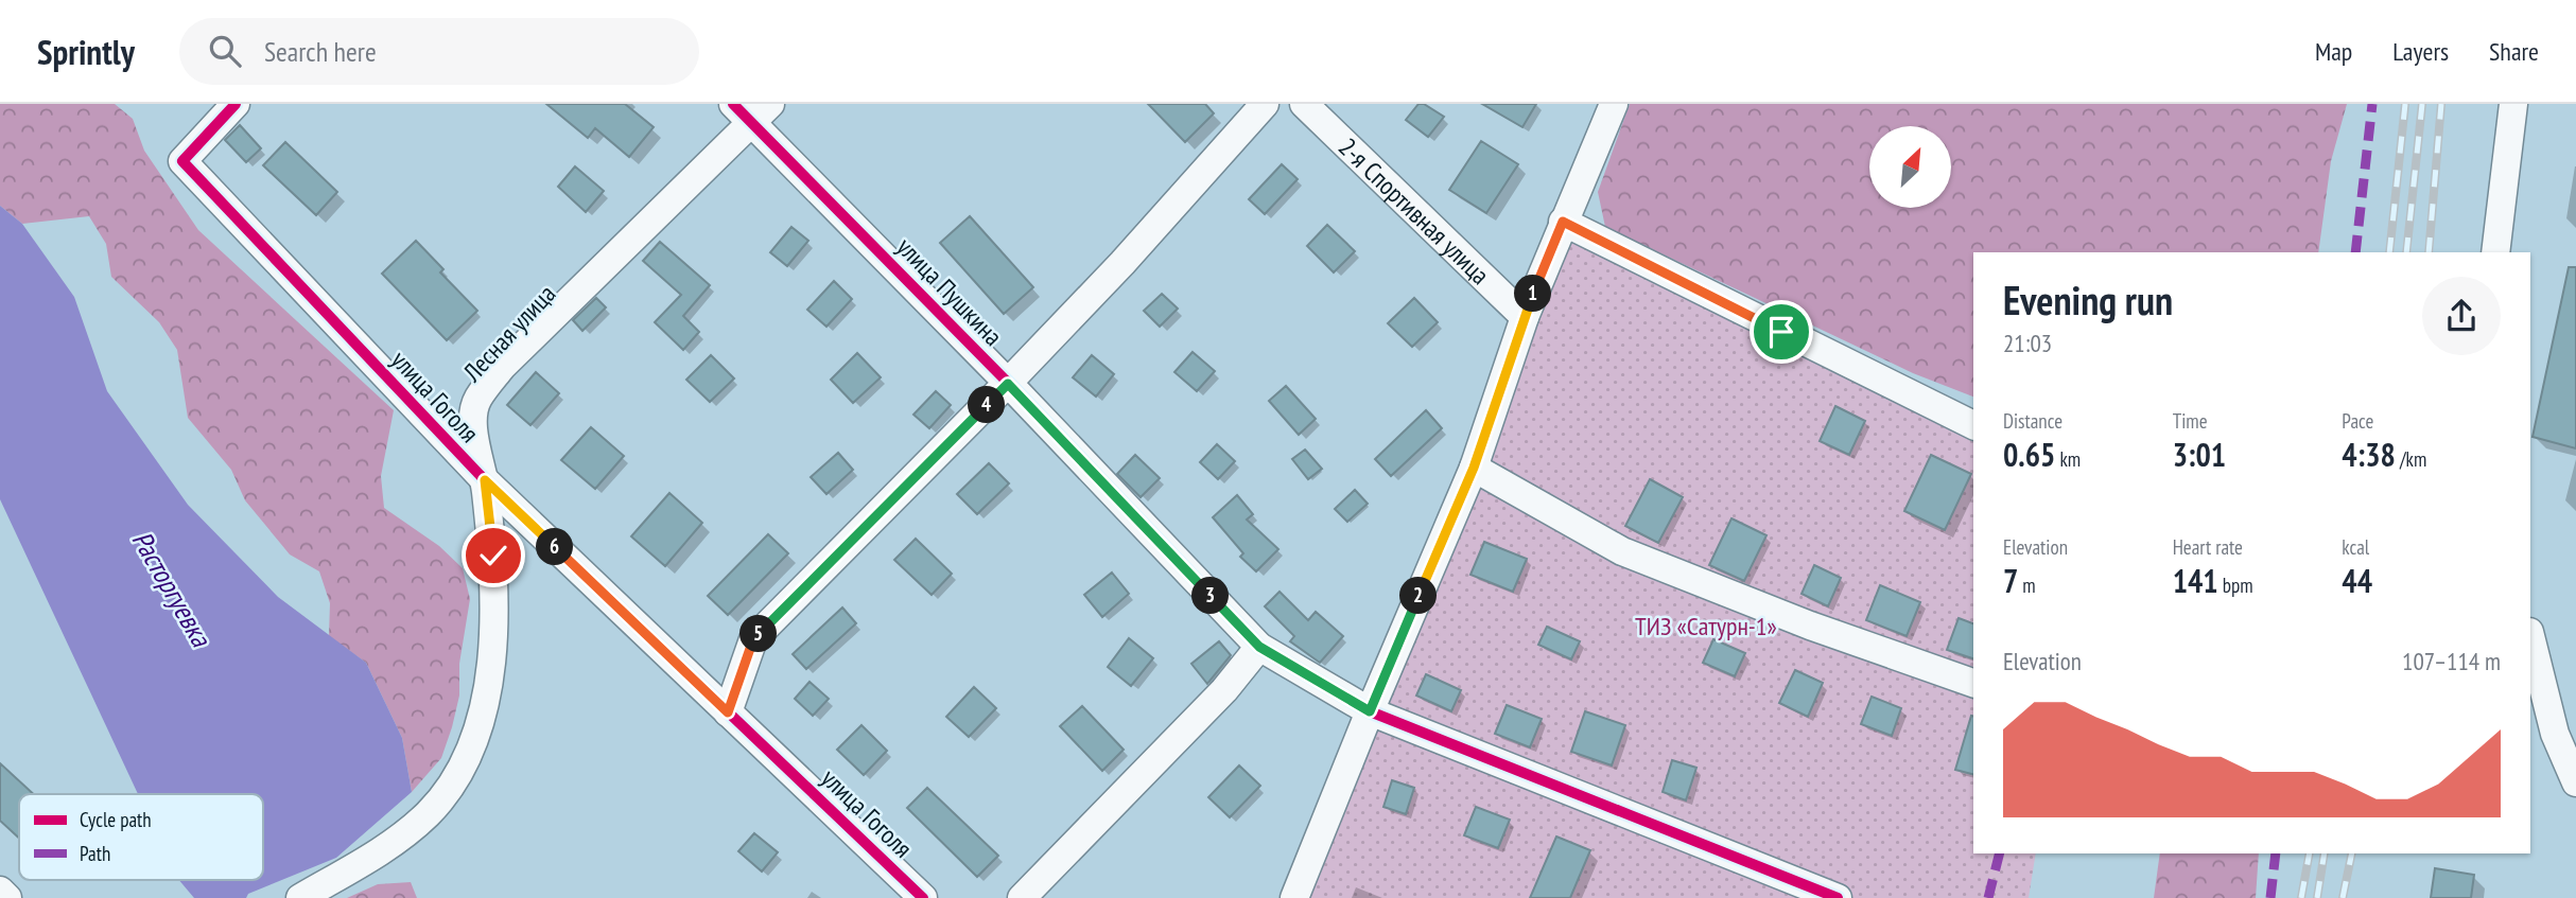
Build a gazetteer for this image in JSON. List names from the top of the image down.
{
  "streets": {
    "street": [
      "2-я Спортивная улица",
      "улица Пушкина",
      "Лесная улица",
      "улица Гоголя"
    ]
  },
  "crossings": [
    ["улица Пушкина", "Лесная улица"],
    ["Лесная улица", "улица Гоголя"]
  ],
  "water": ["Расторгуевка"],
  "parks": ["ТИЗ «Сатурн-1»"],
  "legend": ["Cycle path", "Path"],
  "north": "top right",
  "page": {
    "header": "Sprintly",
    "search": "Search here",
    "nav": ["Map", "Layers", "Share"],
    "heading": ["Evening run", "21:03"],
    "pins": [
      "1",
      "4",
      "6",
      "2",
      "3",
      "5"
    ],
    "stats": [
      ["Distance", "0.65 km"],
      ["Time", "3:01"],
      ["Pace", "4:38 /km"],
      ["Elevation", "7 m"],
      ["Heart rate", "141 bpm"],
      ["kcal", "44"]
    ],
    "chart": ["Elevation", "107–114 m"]
  }
}
